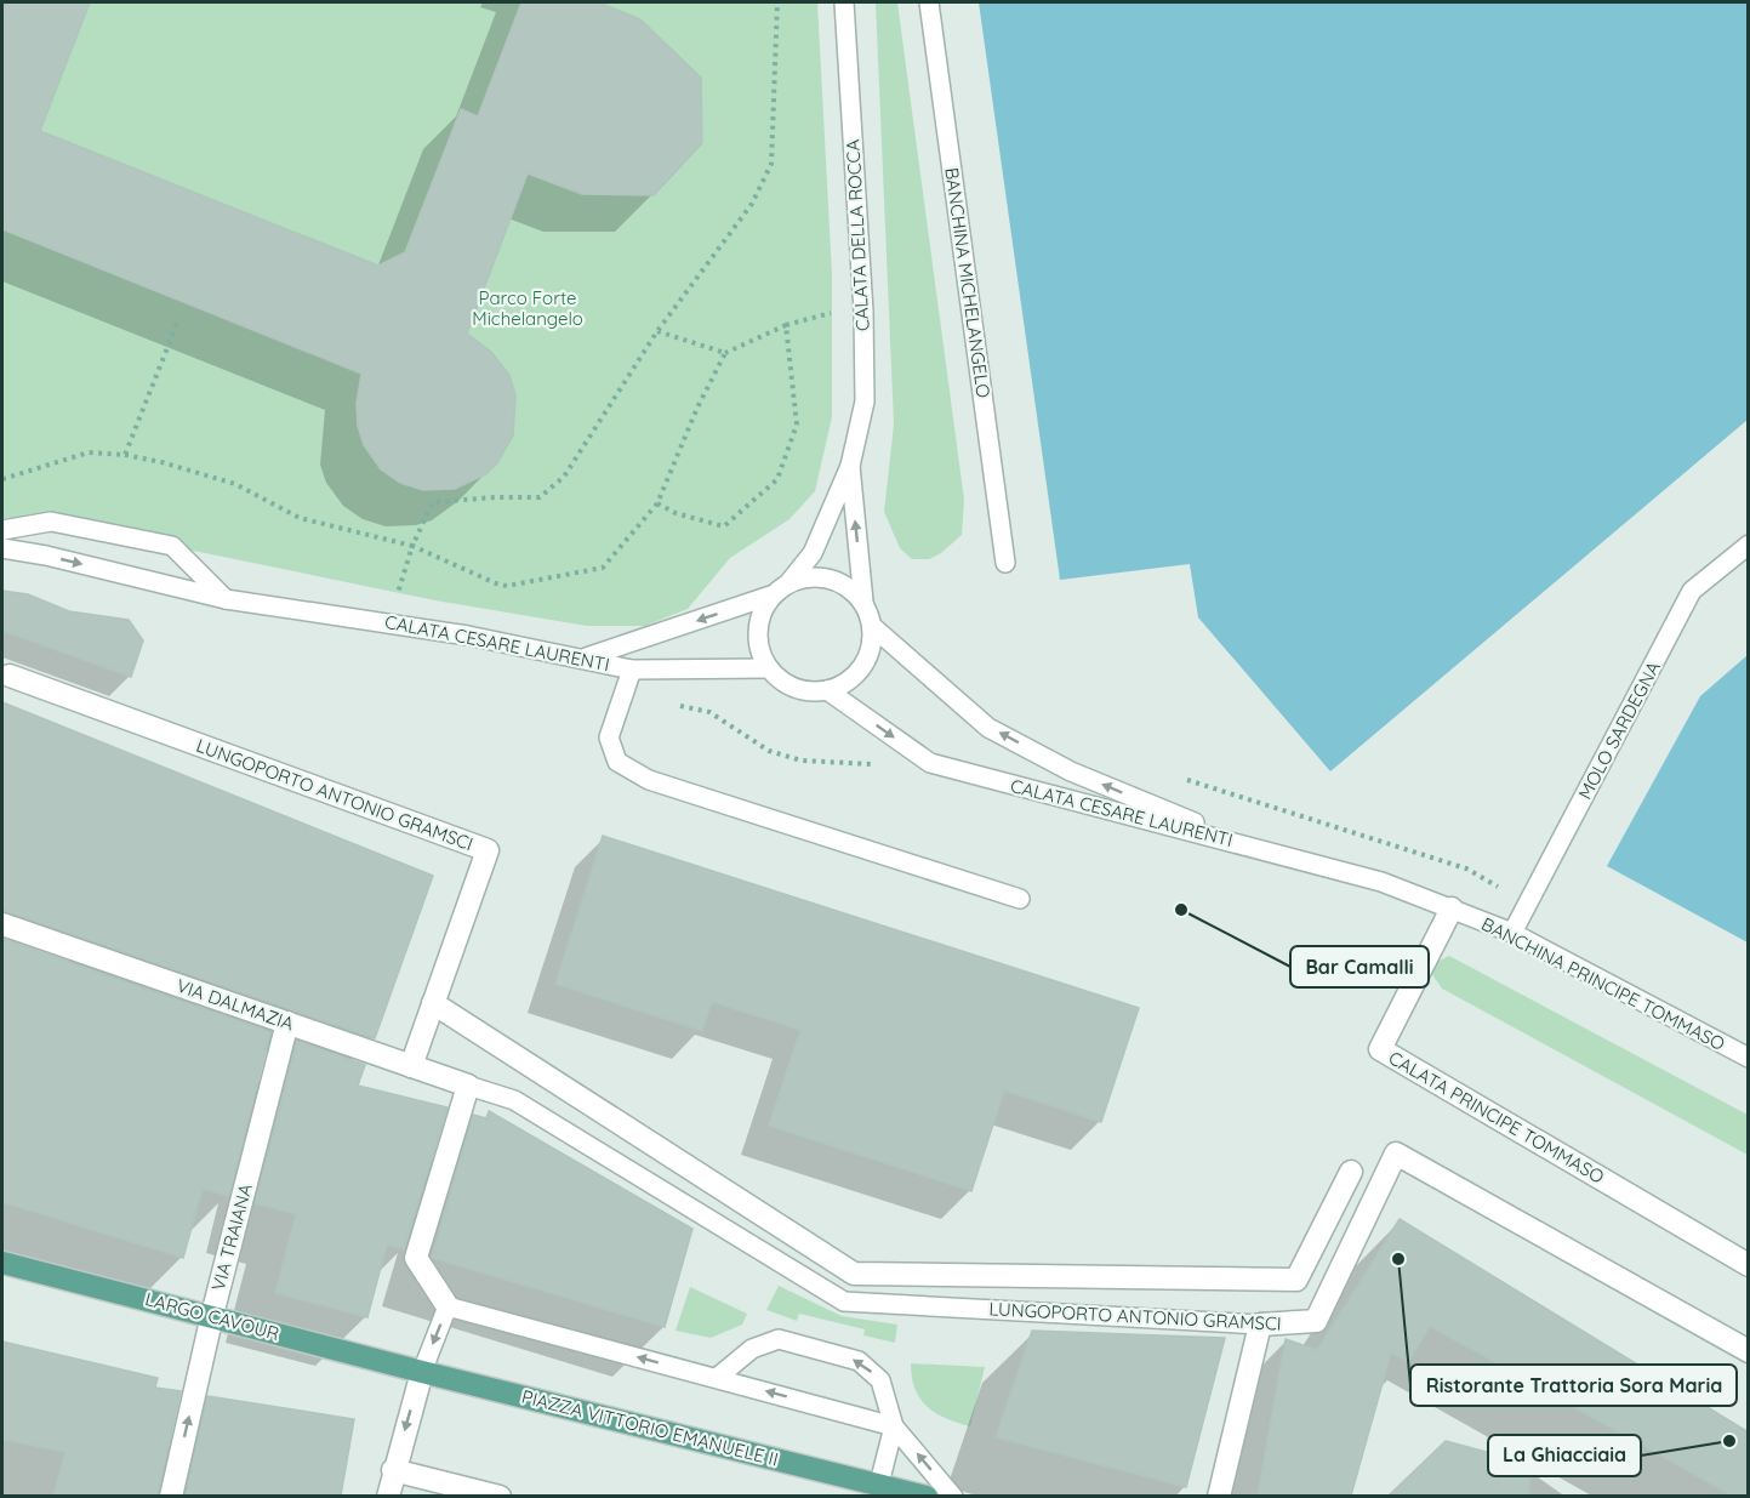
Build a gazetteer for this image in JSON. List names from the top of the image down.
{
  "streets": {
    "main road": ["LARGO CAVOUR", "PIAZZA VITTORIO EMANUELE II"],
    "street": [
      "LUNGOPORTO ANTONIO GRAMSCI",
      "VIA DALMAZIA",
      "CALATA PRINCIPE TOMMASO",
      "VIA TRAIANA"
    ],
    "lane": [
      "CALATA DELLA ROCCA",
      "BANCHINA MICHELANGELO",
      "CALATA CESARE LAURENTI",
      "MOLO SARDEGNA",
      "BANCHINA PRINCIPE TOMMASO"
    ]
  },
  "crossings": [
    ["CALATA DELLA ROCCA", "CALATA CESARE LAURENTI"],
    ["CALATA CESARE LAURENTI", "BANCHINA PRINCIPE TOMMASO"],
    ["MOLO SARDEGNA", "BANCHINA PRINCIPE TOMMASO"],
    ["LUNGOPORTO ANTONIO GRAMSCI", "VIA DALMAZIA"],
    ["BANCHINA PRINCIPE TOMMASO", "CALATA PRINCIPE TOMMASO"],
    ["VIA DALMAZIA", "VIA TRAIANA"],
    ["VIA TRAIANA", "LARGO CAVOUR"],
    ["LARGO CAVOUR", "PIAZZA VITTORIO EMANUELE II"]
  ],
  "one_way": ["VIA TRAIANA"],
  "parks": ["Parco Forte Michelangelo"],
  "places": ["Bar Camalli", "Ristorante Trattoria Sora Maria", "La Ghiacciaia"]
}
